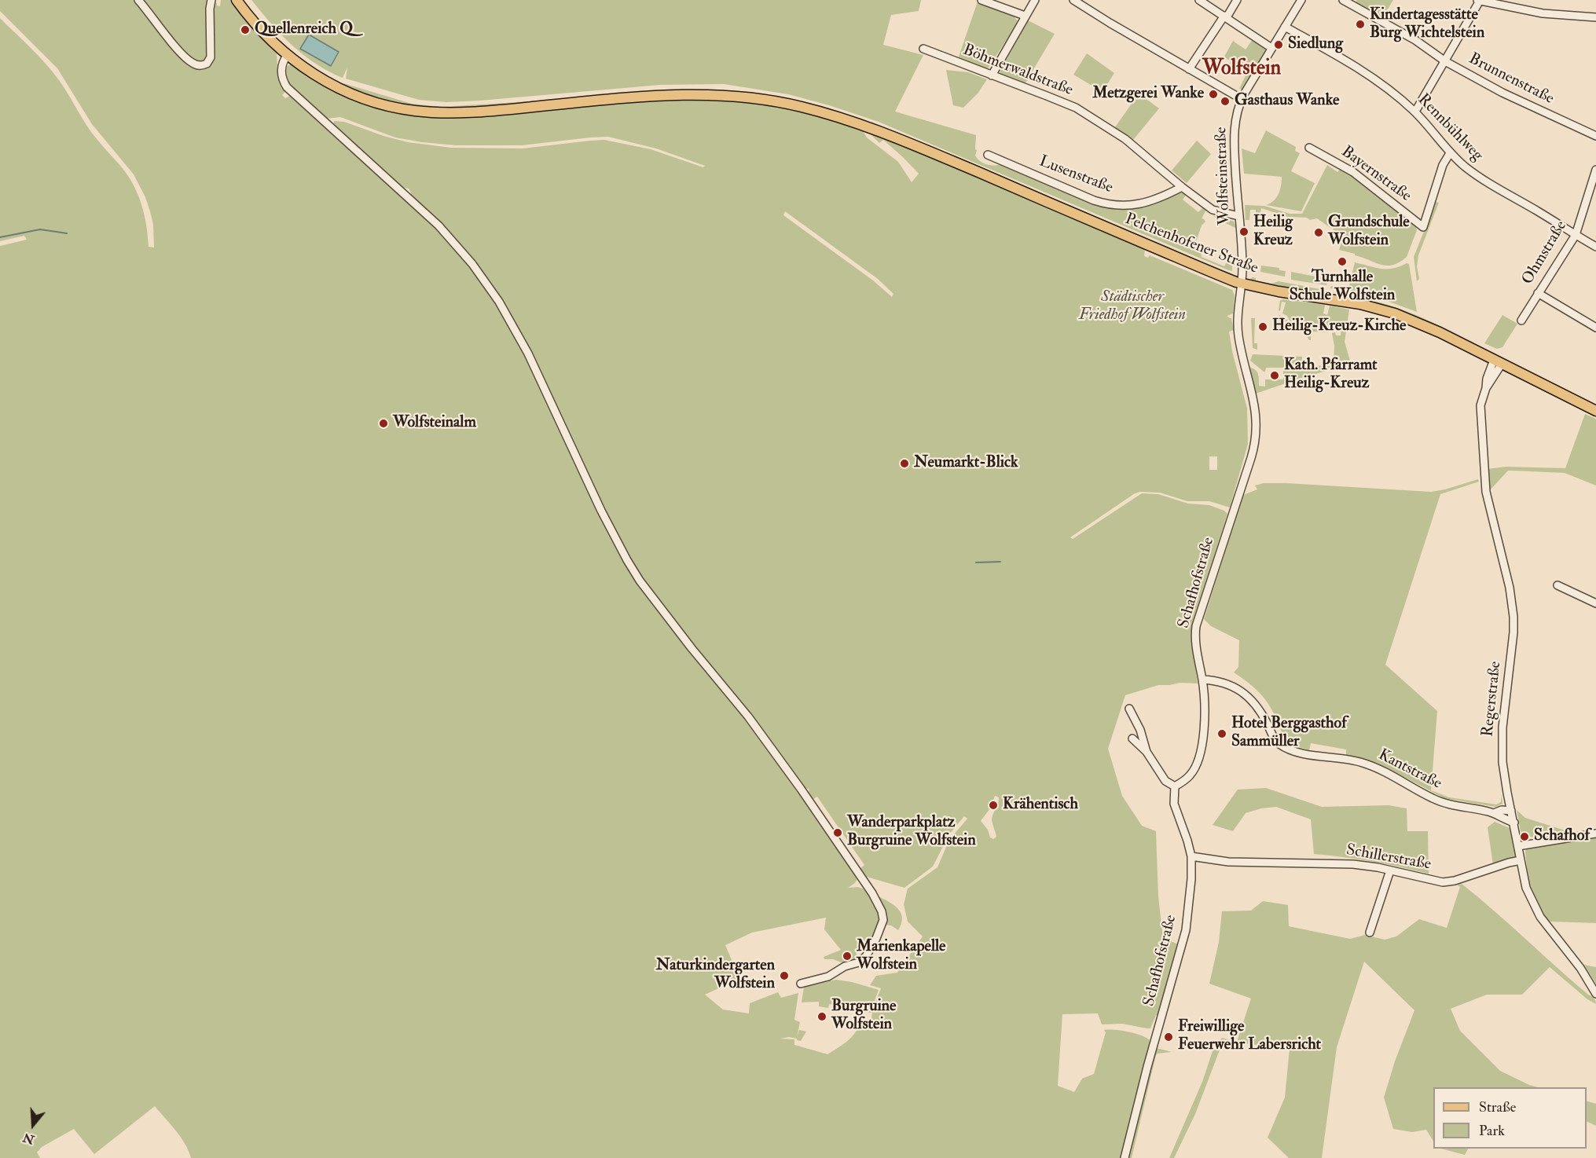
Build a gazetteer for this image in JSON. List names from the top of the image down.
{
  "streets": {
    "main road": ["Pelchenhofener Straße"],
    "street": [
      "Böhmerwaldstraße",
      "Brunnenstraße",
      "Rennbühlweg",
      "Bayernstraße",
      "Lusenstraße",
      "Wolfsteinstraße",
      "Ohmstraße",
      "Schafhofstraße",
      "Regerstraße",
      "Kantstraße",
      "Schillerstraße"
    ]
  },
  "crossings": [
    ["Böhmerwaldstraße", "Lusenstraße"],
    ["Böhmerwaldstraße", "Wolfsteinstraße"],
    ["Rennbühlweg", "Bayernstraße"],
    ["Rennbühlweg", "Wolfsteinstraße"],
    ["Rennbühlweg", "Ohmstraße"],
    ["Wolfsteinstraße", "Pelchenhofener Straße"],
    ["Wolfsteinstraße", "Schafhofstraße"],
    ["Pelchenhofener Straße", "Schafhofstraße"],
    ["Pelchenhofener Straße", "Regerstraße"],
    ["Schafhofstraße", "Kantstraße"],
    ["Schafhofstraße", "Schillerstraße"],
    ["Regerstraße", "Kantstraße"],
    ["Regerstraße", "Schillerstraße"]
  ],
  "districts": ["Wolfstein"],
  "parks": ["Städtischer Friedhof Wolfstein"],
  "places": [
    "Kindertagesstätte Burg Wichtelstein",
    "Quellenreich Q",
    "Siedlung",
    "Metzgerei Wanke",
    "Gasthaus Wanke",
    "Heilig Kreuz",
    "Grundschule Wolfstein",
    "Turnhalle Schule Wolfstein",
    "Heilig-Kreuz-Kirche",
    "Kath. Pfarramt Heilig-Kreuz",
    "Wolfsteinalm",
    "Neumarkt-Blick",
    "Hotel Berggasthof Sammüller",
    "Krähentisch",
    "Wanderparkplatz Burgruine Wolfstein",
    "Schafhof",
    "Marienkapelle Wolfstein",
    "Naturkindergarten Wolfstein",
    "Burgruine Wolfstein",
    "Freiwillige Feuerwehr Labersricht"
  ],
  "legend": ["Straße", "Park"],
  "north": "bottom"
}
